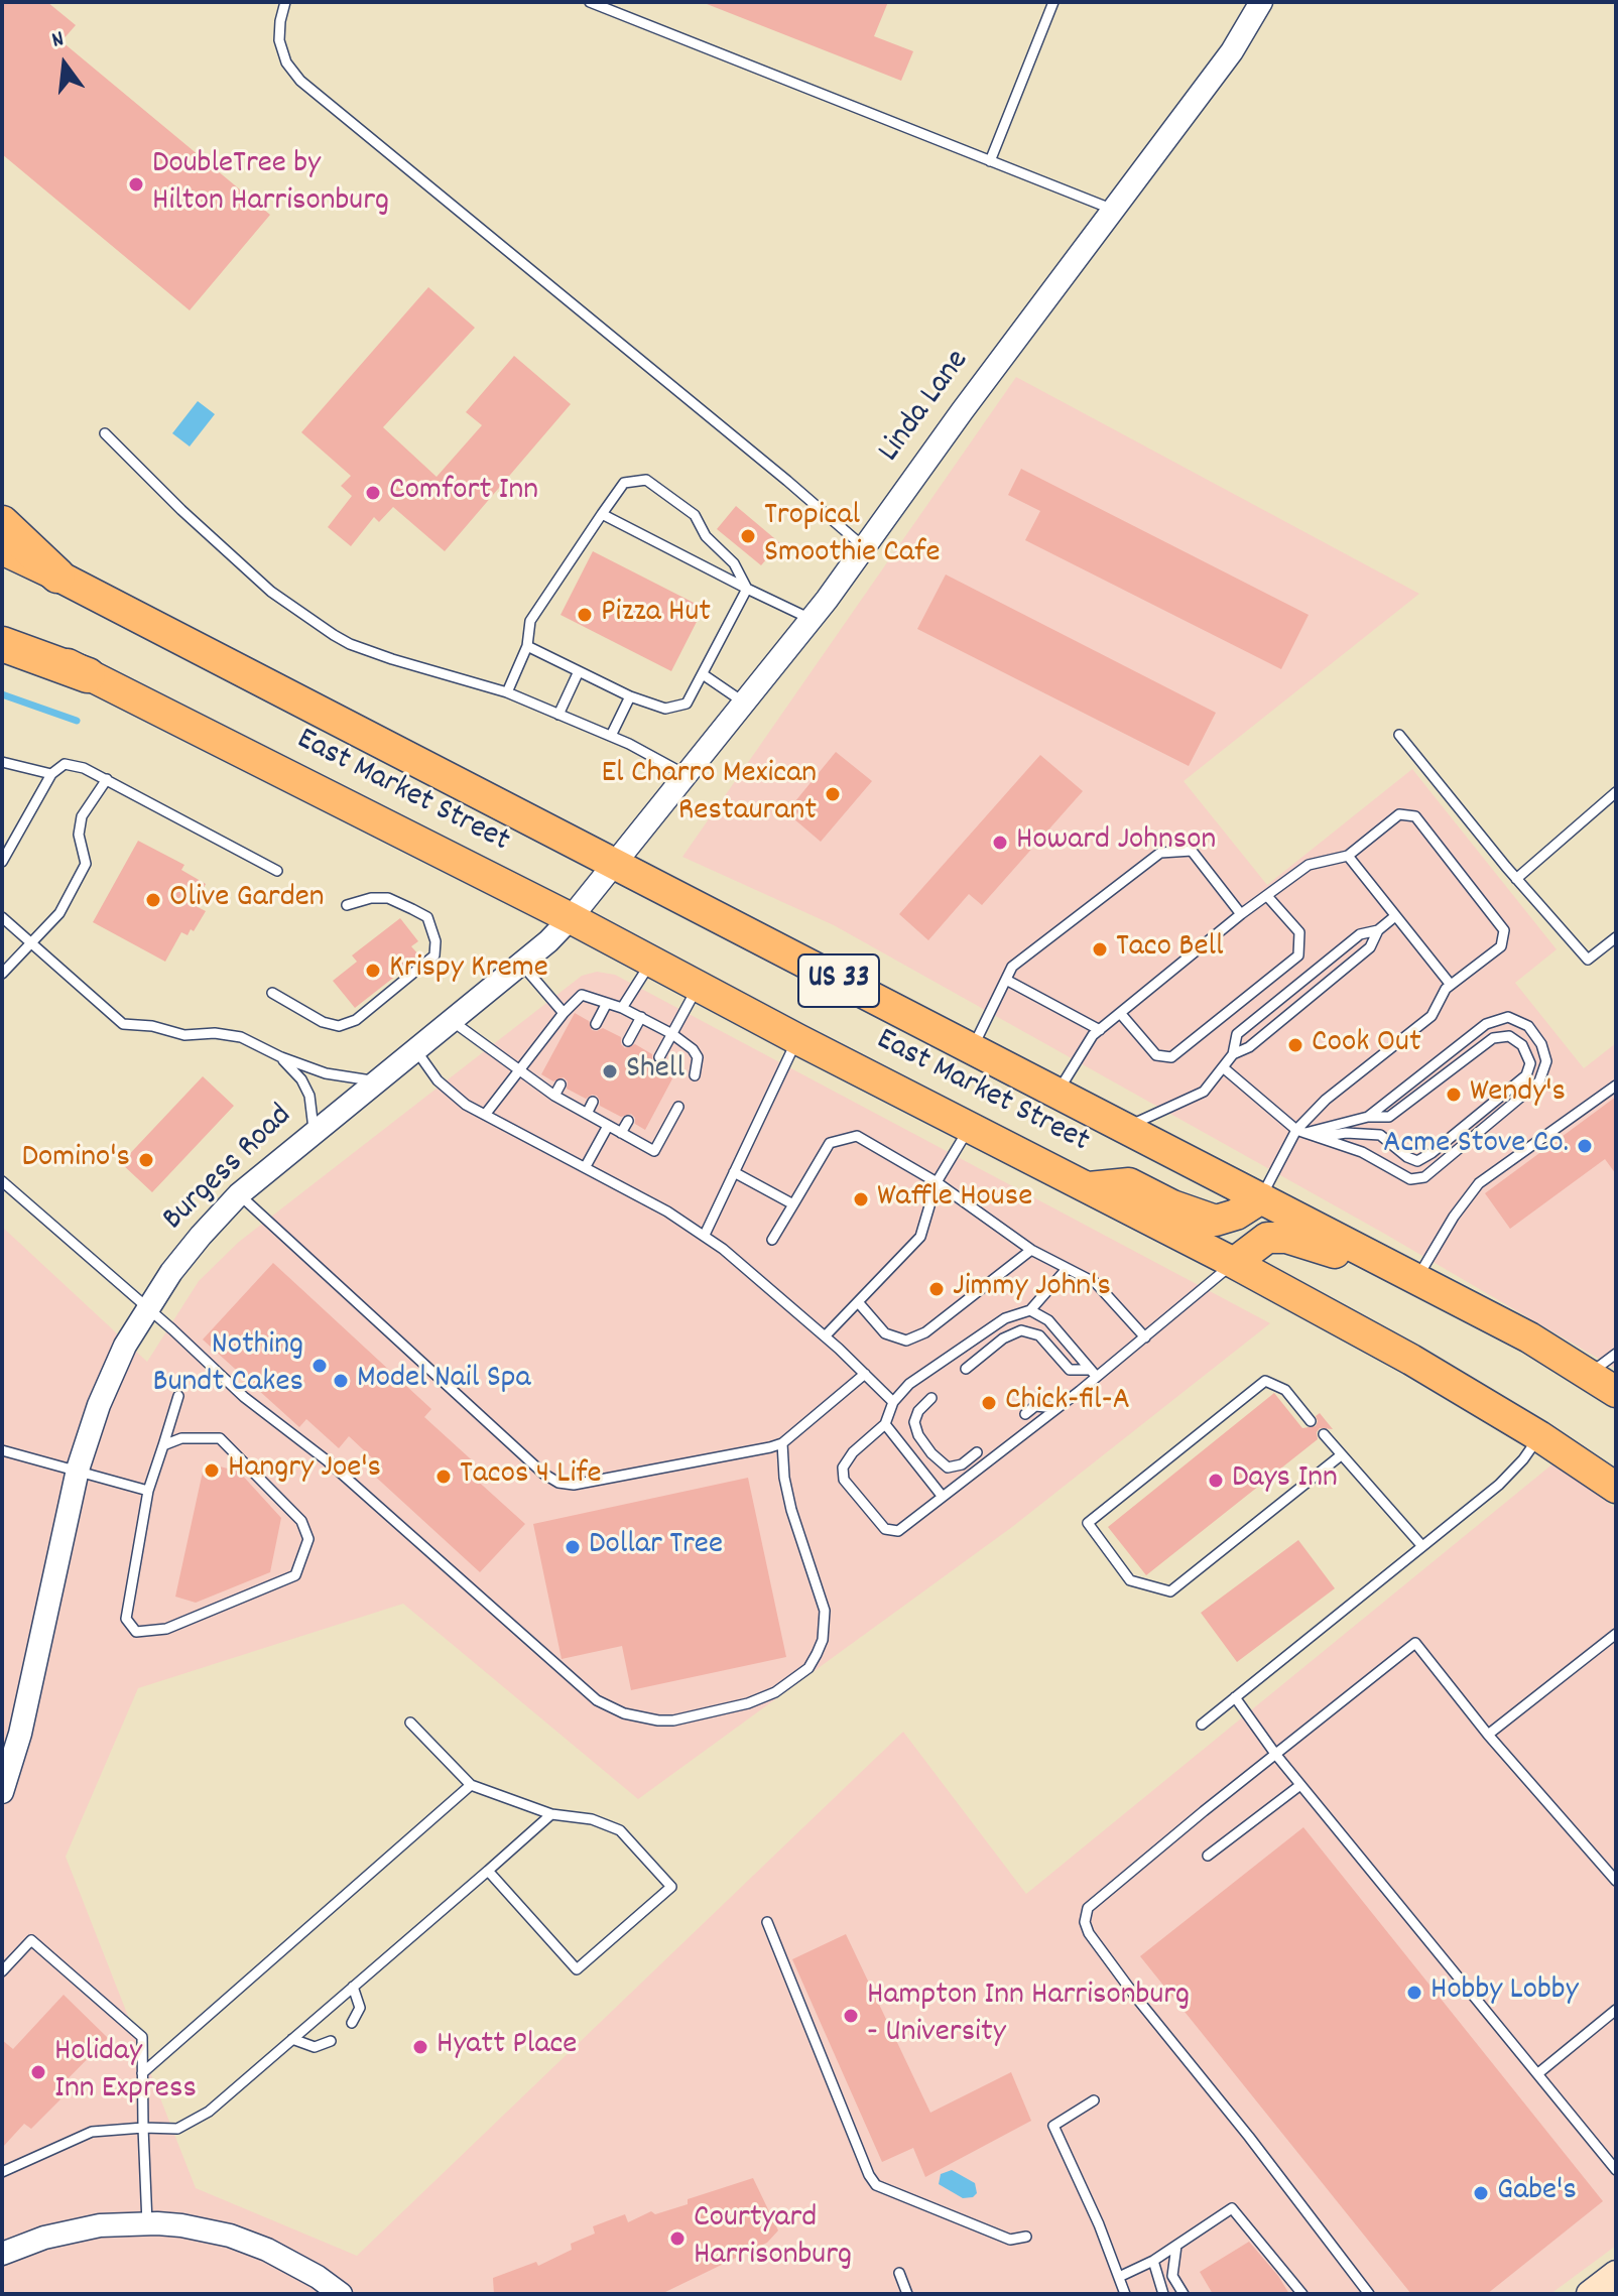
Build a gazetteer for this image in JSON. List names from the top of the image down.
{
  "streets": {
    "highway": ["East Market Street", "US 33"],
    "street": ["Linda Lane", "Burgess Road"]
  },
  "crossings": [
    ["Linda Lane", "East Market Street"],
    ["Linda Lane", "Burgess Road"],
    ["East Market Street", "Burgess Road"]
  ],
  "places": [
    "DoubleTree by Hilton Harrisonburg",
    "Comfort Inn",
    "Tropical Smoothie Cafe",
    "Pizza Hut",
    "El Charro Mexican Restaurant",
    "Howard Johnson",
    "Olive Garden",
    "Taco Bell",
    "Krispy Kreme",
    "Cook Out",
    "Shell",
    "Wendy's",
    "Acme Stove Co.",
    "Domino's",
    "Waffle House",
    "Jimmy John's",
    "Nothing Bundt Cakes",
    "Model Nail Spa",
    "Chick-fil-A",
    "Hangry Joe's",
    "Tacos 4 Life",
    "Days Inn",
    "Dollar Tree",
    "Hobby Lobby",
    "Hampton Inn Harrisonburg - University",
    "Hyatt Place",
    "Holiday Inn Express",
    "Gabe's",
    "Courtyard Harrisonburg"
  ],
  "north": "top"
}
